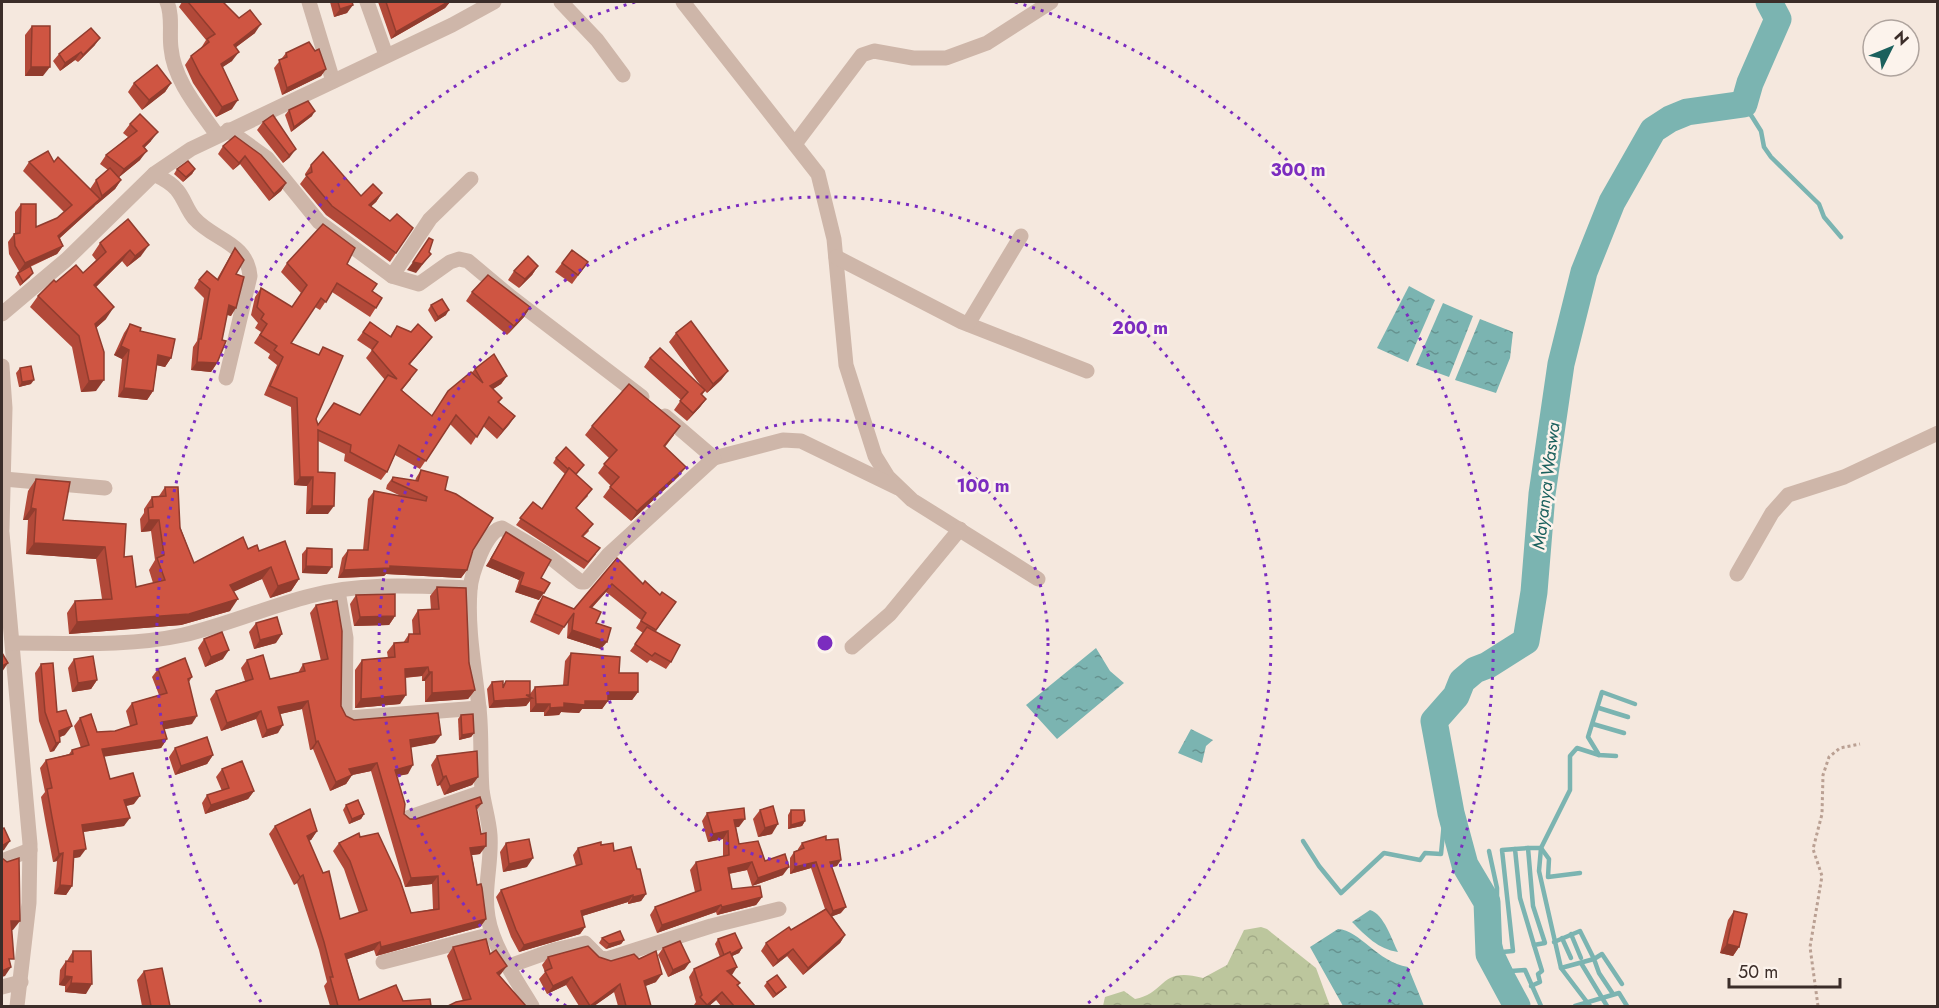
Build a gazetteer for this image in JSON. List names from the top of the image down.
{
  "water": ["Mayanya Waswa"],
  "scale_bar": "50 m",
  "north": "top right",
  "rings": ["300 m", "200 m", "100 m"]
}
